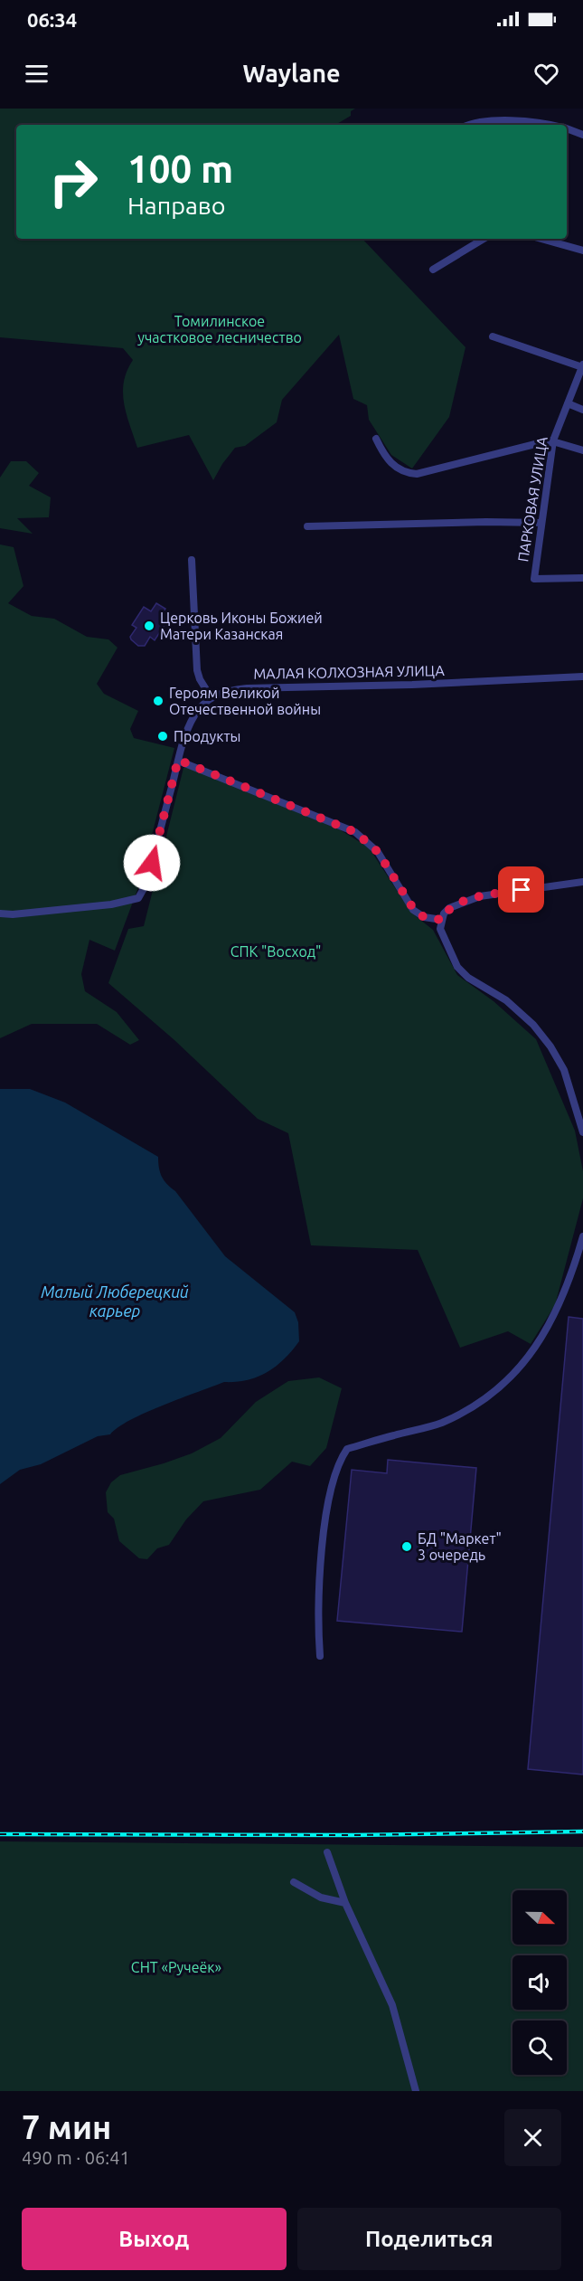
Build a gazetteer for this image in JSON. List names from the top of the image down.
{
  "streets": {
    "street": ["ПАРКОВАЯ УЛИЦА", "МАЛАЯ КОЛХОЗНАЯ УЛИЦА"]
  },
  "water": ["Малый Люберецкий карьер"],
  "parks": ["Томилинское участковое лесничество", "СПК \"Восход\"", "СНТ «Ручеёк»"],
  "places": [
    "Церковь Иконы Божией Матери Казанская",
    "Героям Великой Отечественной войны",
    "Продукты",
    "БД \"Маркет\" 3 очередь"
  ],
  "north": "right",
  "page": {
    "status": "06:34",
    "header": "Waylane",
    "turn": ["100 m", "Направо"],
    "heading": ["7 мин", "490 m · 06:41"],
    "buttons": ["Выход", "Поделиться"]
  }
}
